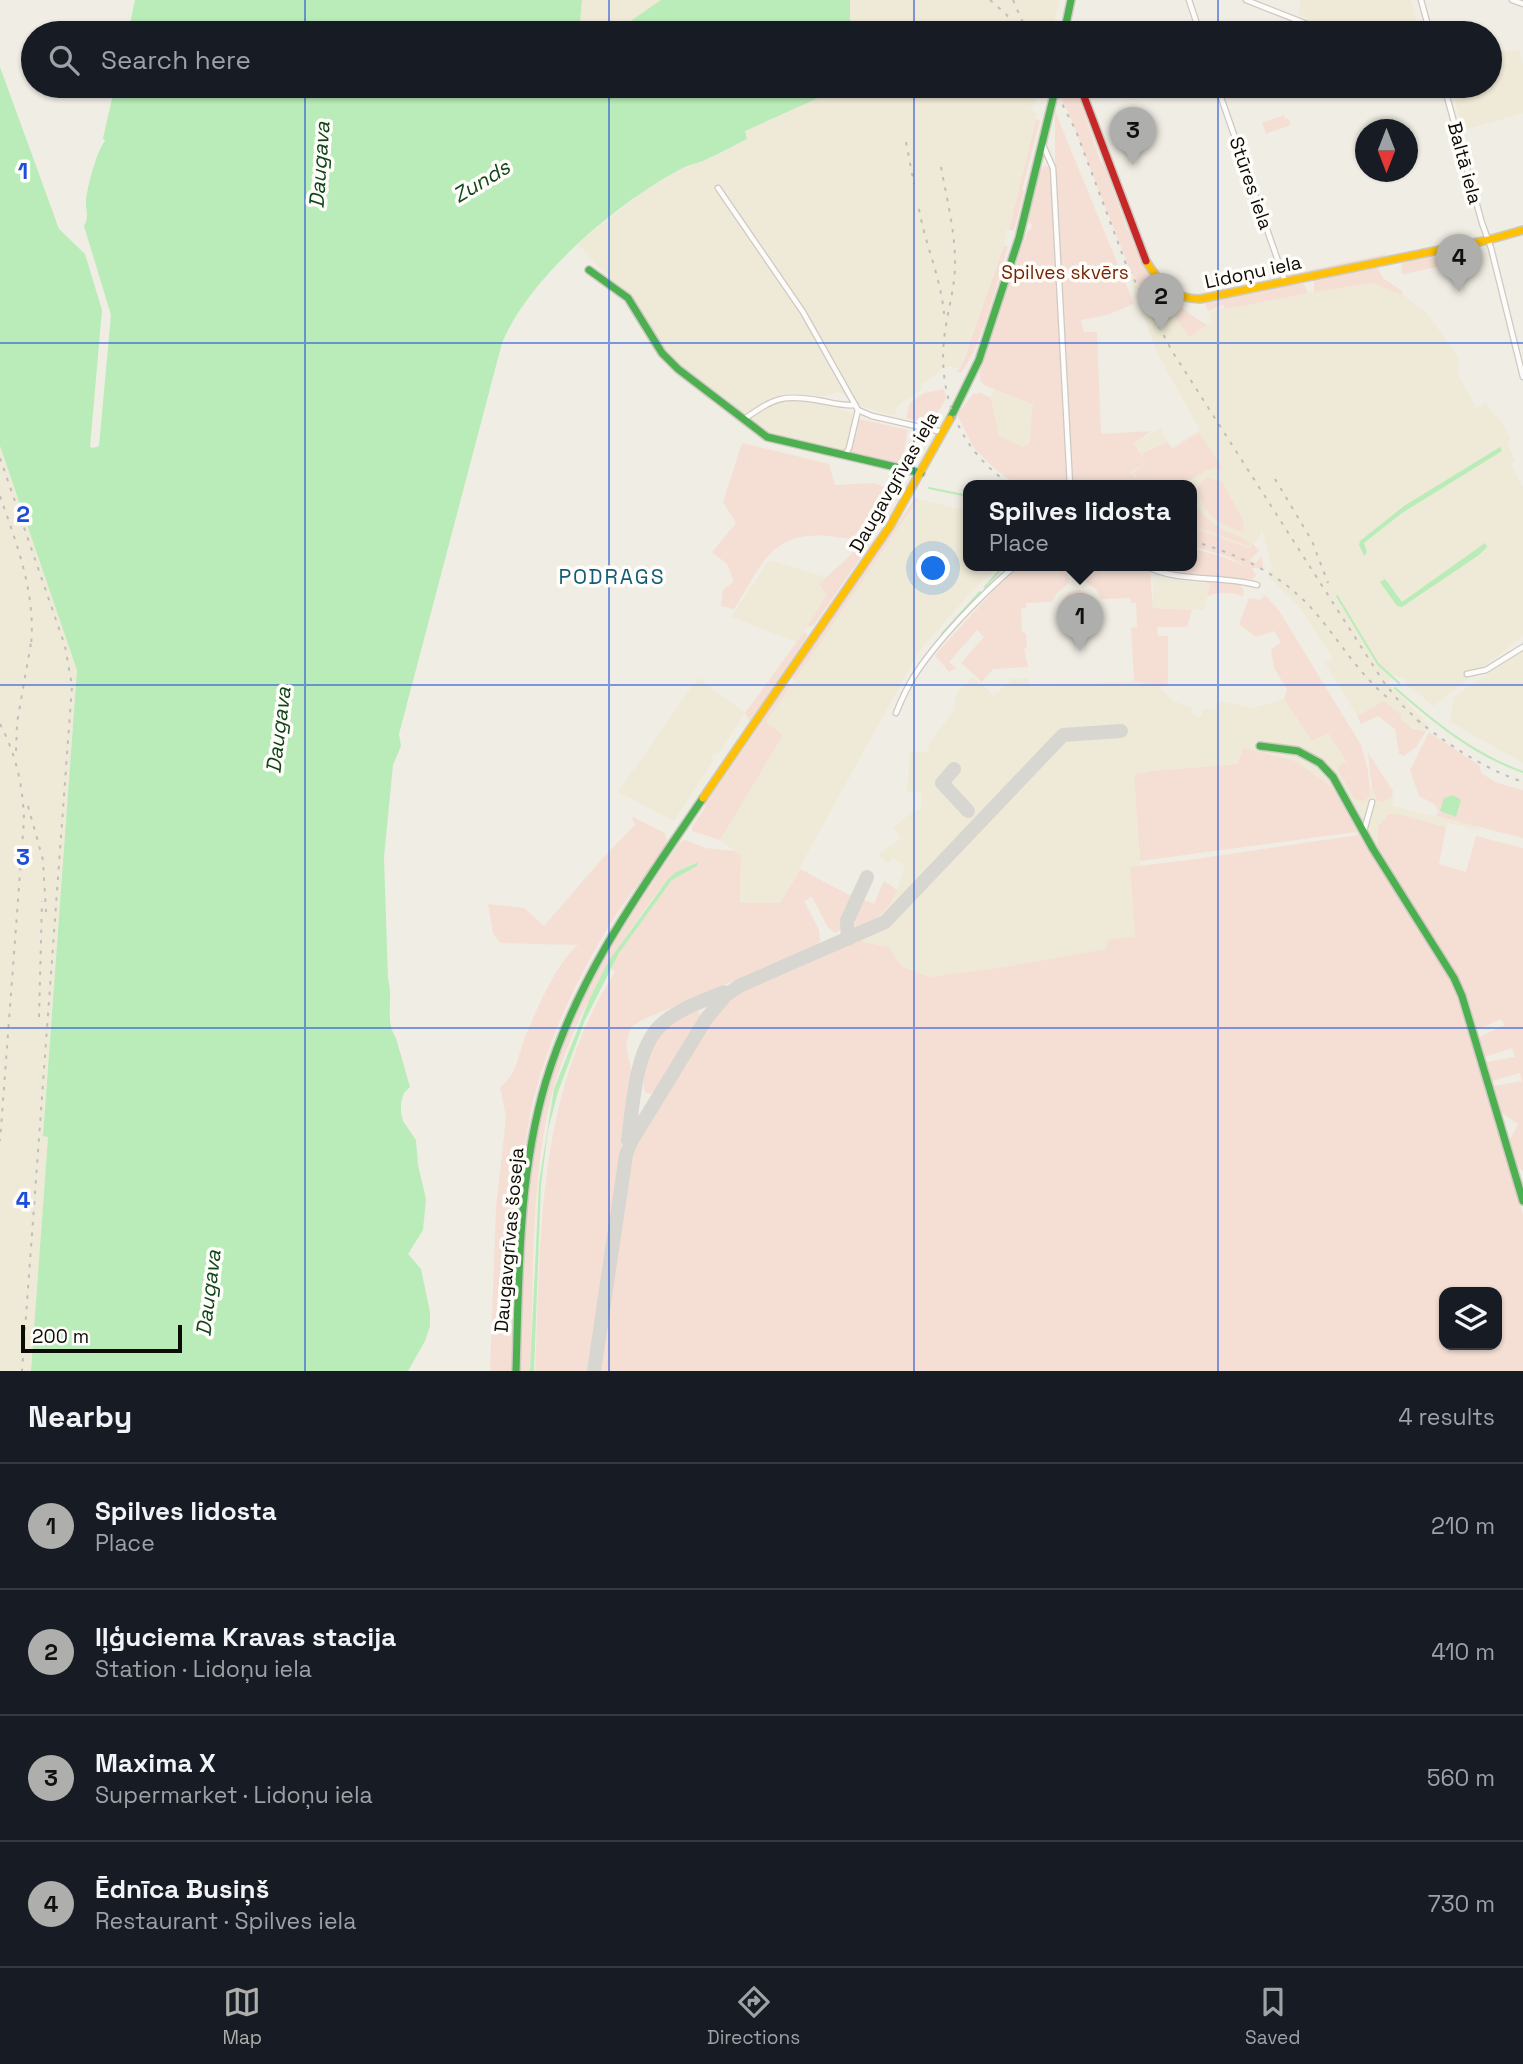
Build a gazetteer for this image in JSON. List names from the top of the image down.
{
  "streets": {
    "street": [
      "Baltā iela",
      "Stūres iela",
      "Lidoņu iela",
      "Daugavgrīvas iela",
      "Daugavgrīvas šoseja"
    ]
  },
  "crossings": [
    ["Baltā iela", "Lidoņu iela"],
    ["Stūres iela", "Lidoņu iela"],
    ["Daugavgrīvas iela", "Daugavgrīvas šoseja"]
  ],
  "districts": ["PODRAGS"],
  "water": ["Daugava", "Zunds"],
  "parks": ["Spilves skvērs"],
  "scale_bar": "200 m",
  "north": "bottom",
  "page": {
    "search": "Search here",
    "pins": [
      "3",
      "4",
      "2",
      "1"
    ],
    "popup": ["Spilves lidosta", "Place"],
    "scale": "200 m",
    "heading": ["Nearby", "4 results"],
    "list": [
      {
        "mark": "1",
        "name": "Spilves lidosta",
        "note": "Place",
        "value": "210 m"
      },
      {
        "mark": "2",
        "name": "Iļģuciema Kravas stacija",
        "note": "Station · Lidoņu iela",
        "value": "410 m"
      },
      {
        "mark": "3",
        "name": "Maxima X",
        "note": "Supermarket · Lidoņu iela",
        "value": "560 m"
      },
      {
        "mark": "4",
        "name": "Ēdnīca Busiņš",
        "note": "Restaurant · Spilves iela",
        "value": "730 m"
      }
    ],
    "nav": ["Map", "Directions", "Saved"]
  },
  "grid": {
    "rows": [
      "1",
      "2",
      "3",
      "4"
    ]
  }
}
